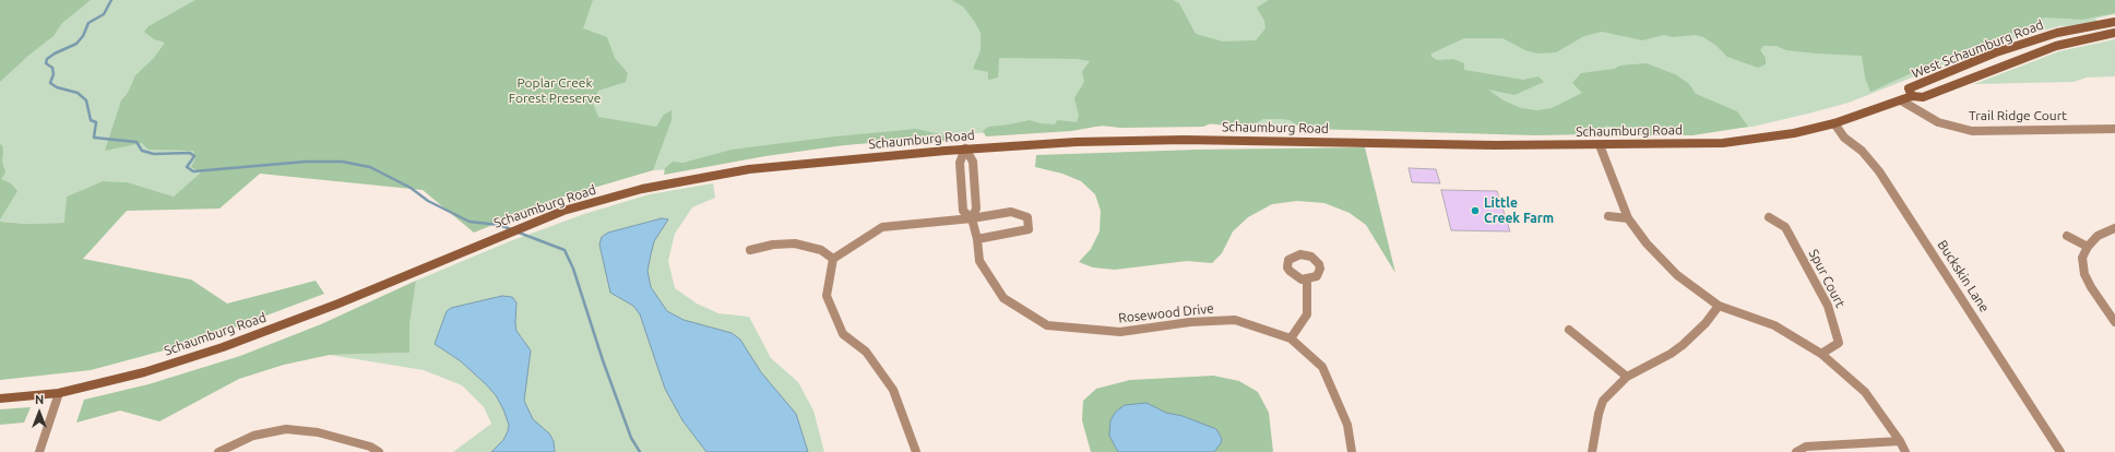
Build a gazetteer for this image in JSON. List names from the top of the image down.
{
  "streets": {
    "main road": ["West Schaumburg Road", "Schaumburg Road"],
    "street": [
      "Trail Ridge Court",
      "Buckskin Lane",
      "Spur Court",
      "Rosewood Drive"
    ]
  },
  "crossings": [
    ["West Schaumburg Road", "Trail Ridge Court"],
    ["West Schaumburg Road", "Schaumburg Road"],
    ["Schaumburg Road", "Buckskin Lane"],
    ["Schaumburg Road", "Rosewood Drive"]
  ],
  "parks": ["Poplar Creek Forest Preserve"],
  "places": ["Little Creek Farm"],
  "north": "top"
}
